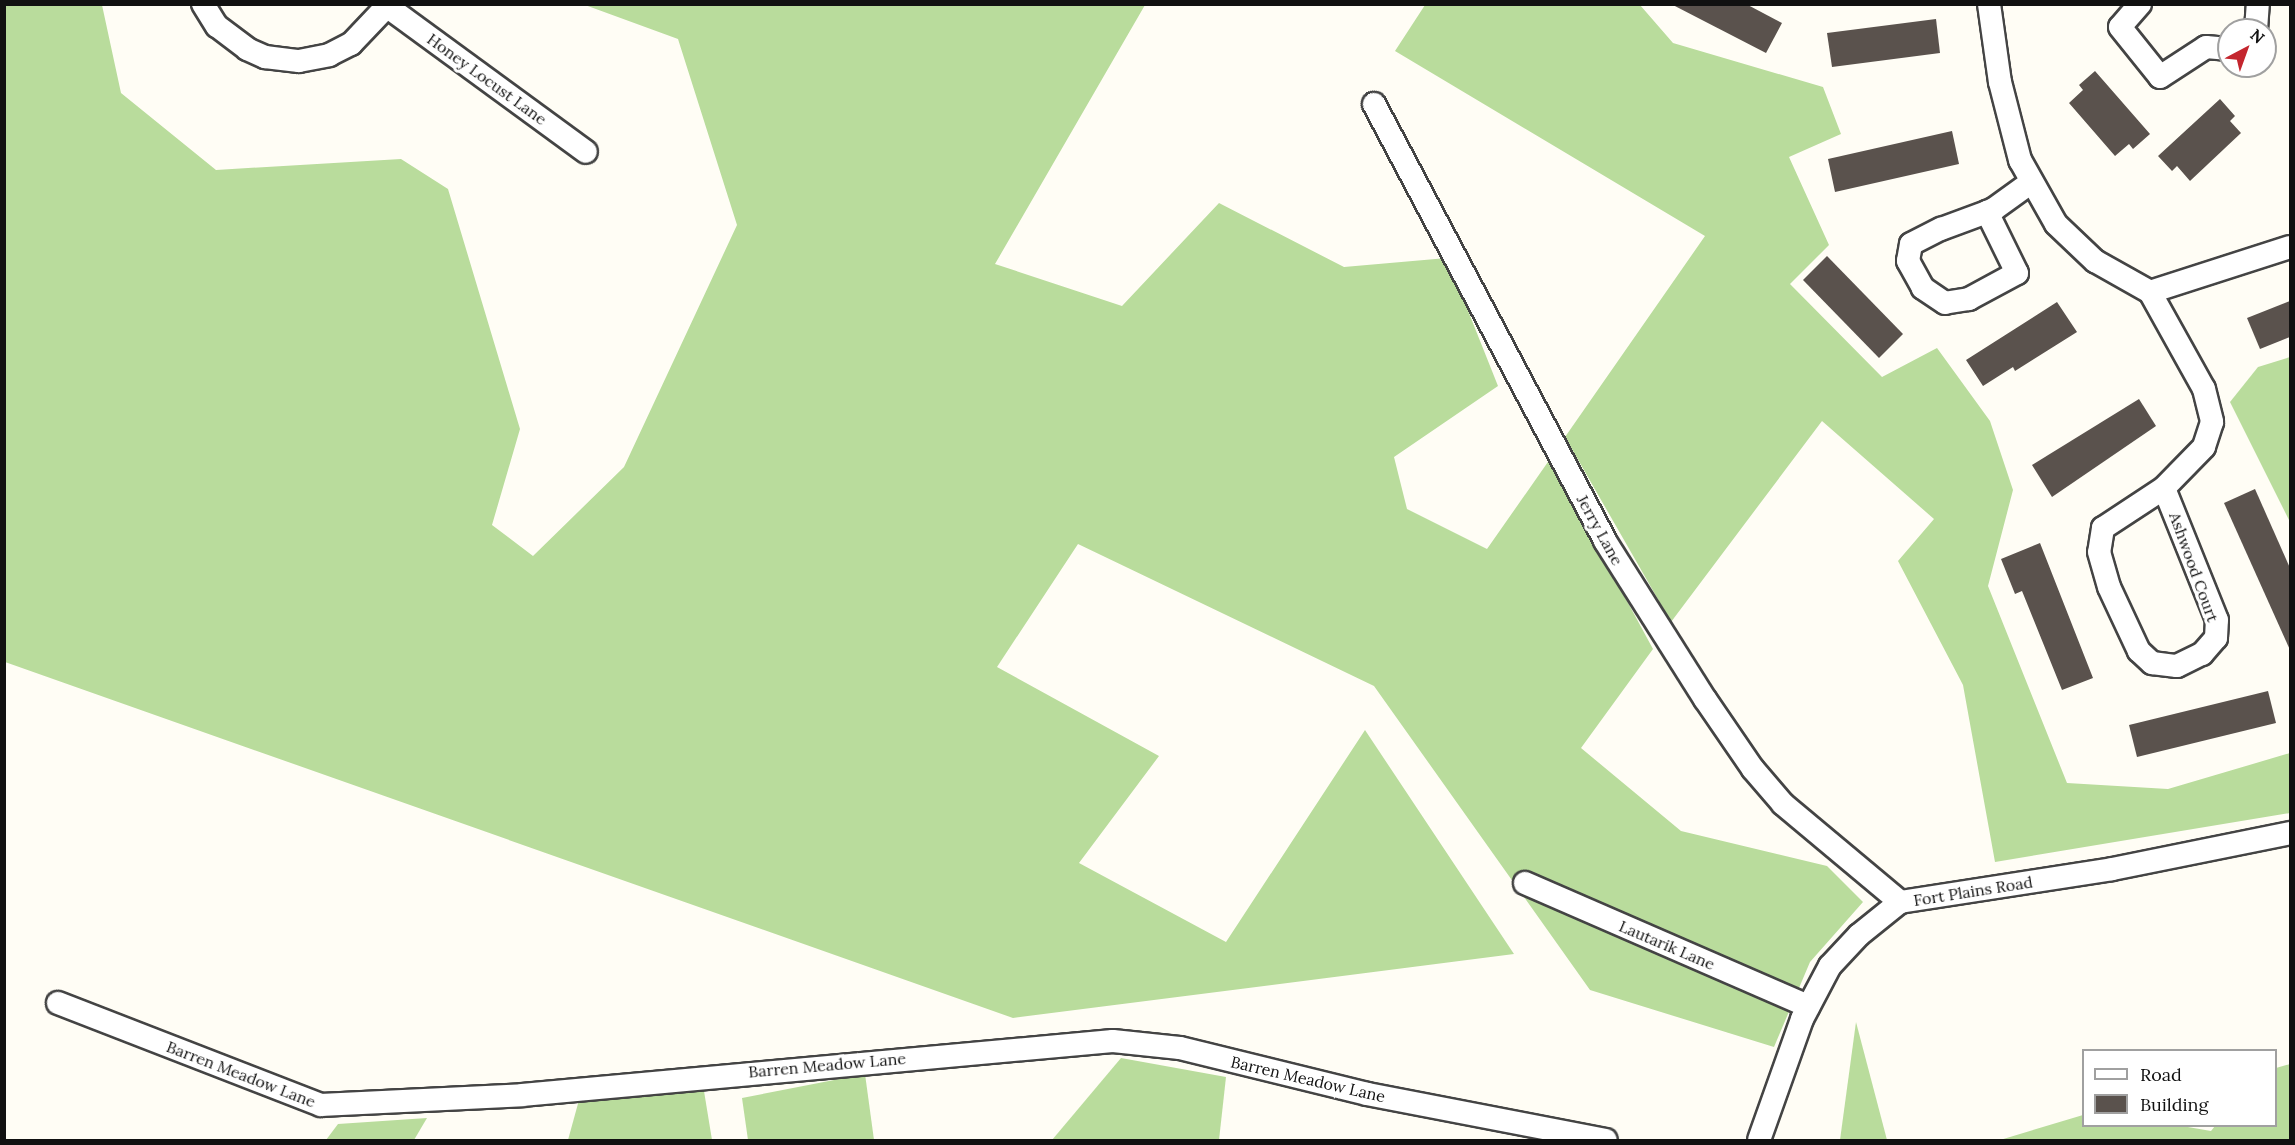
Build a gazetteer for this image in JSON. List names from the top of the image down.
{
  "streets": {
    "street": [
      "Honey Locust Lane",
      "Jerry Lane",
      "Ashwood Court",
      "Fort Plains Road",
      "Lautarik Lane",
      "Barren Meadow Lane"
    ]
  },
  "crossings": [
    ["Jerry Lane", "Fort Plains Road"],
    ["Fort Plains Road", "Lautarik Lane"]
  ],
  "legend": ["Road", "Building"],
  "north": "top right"
}
